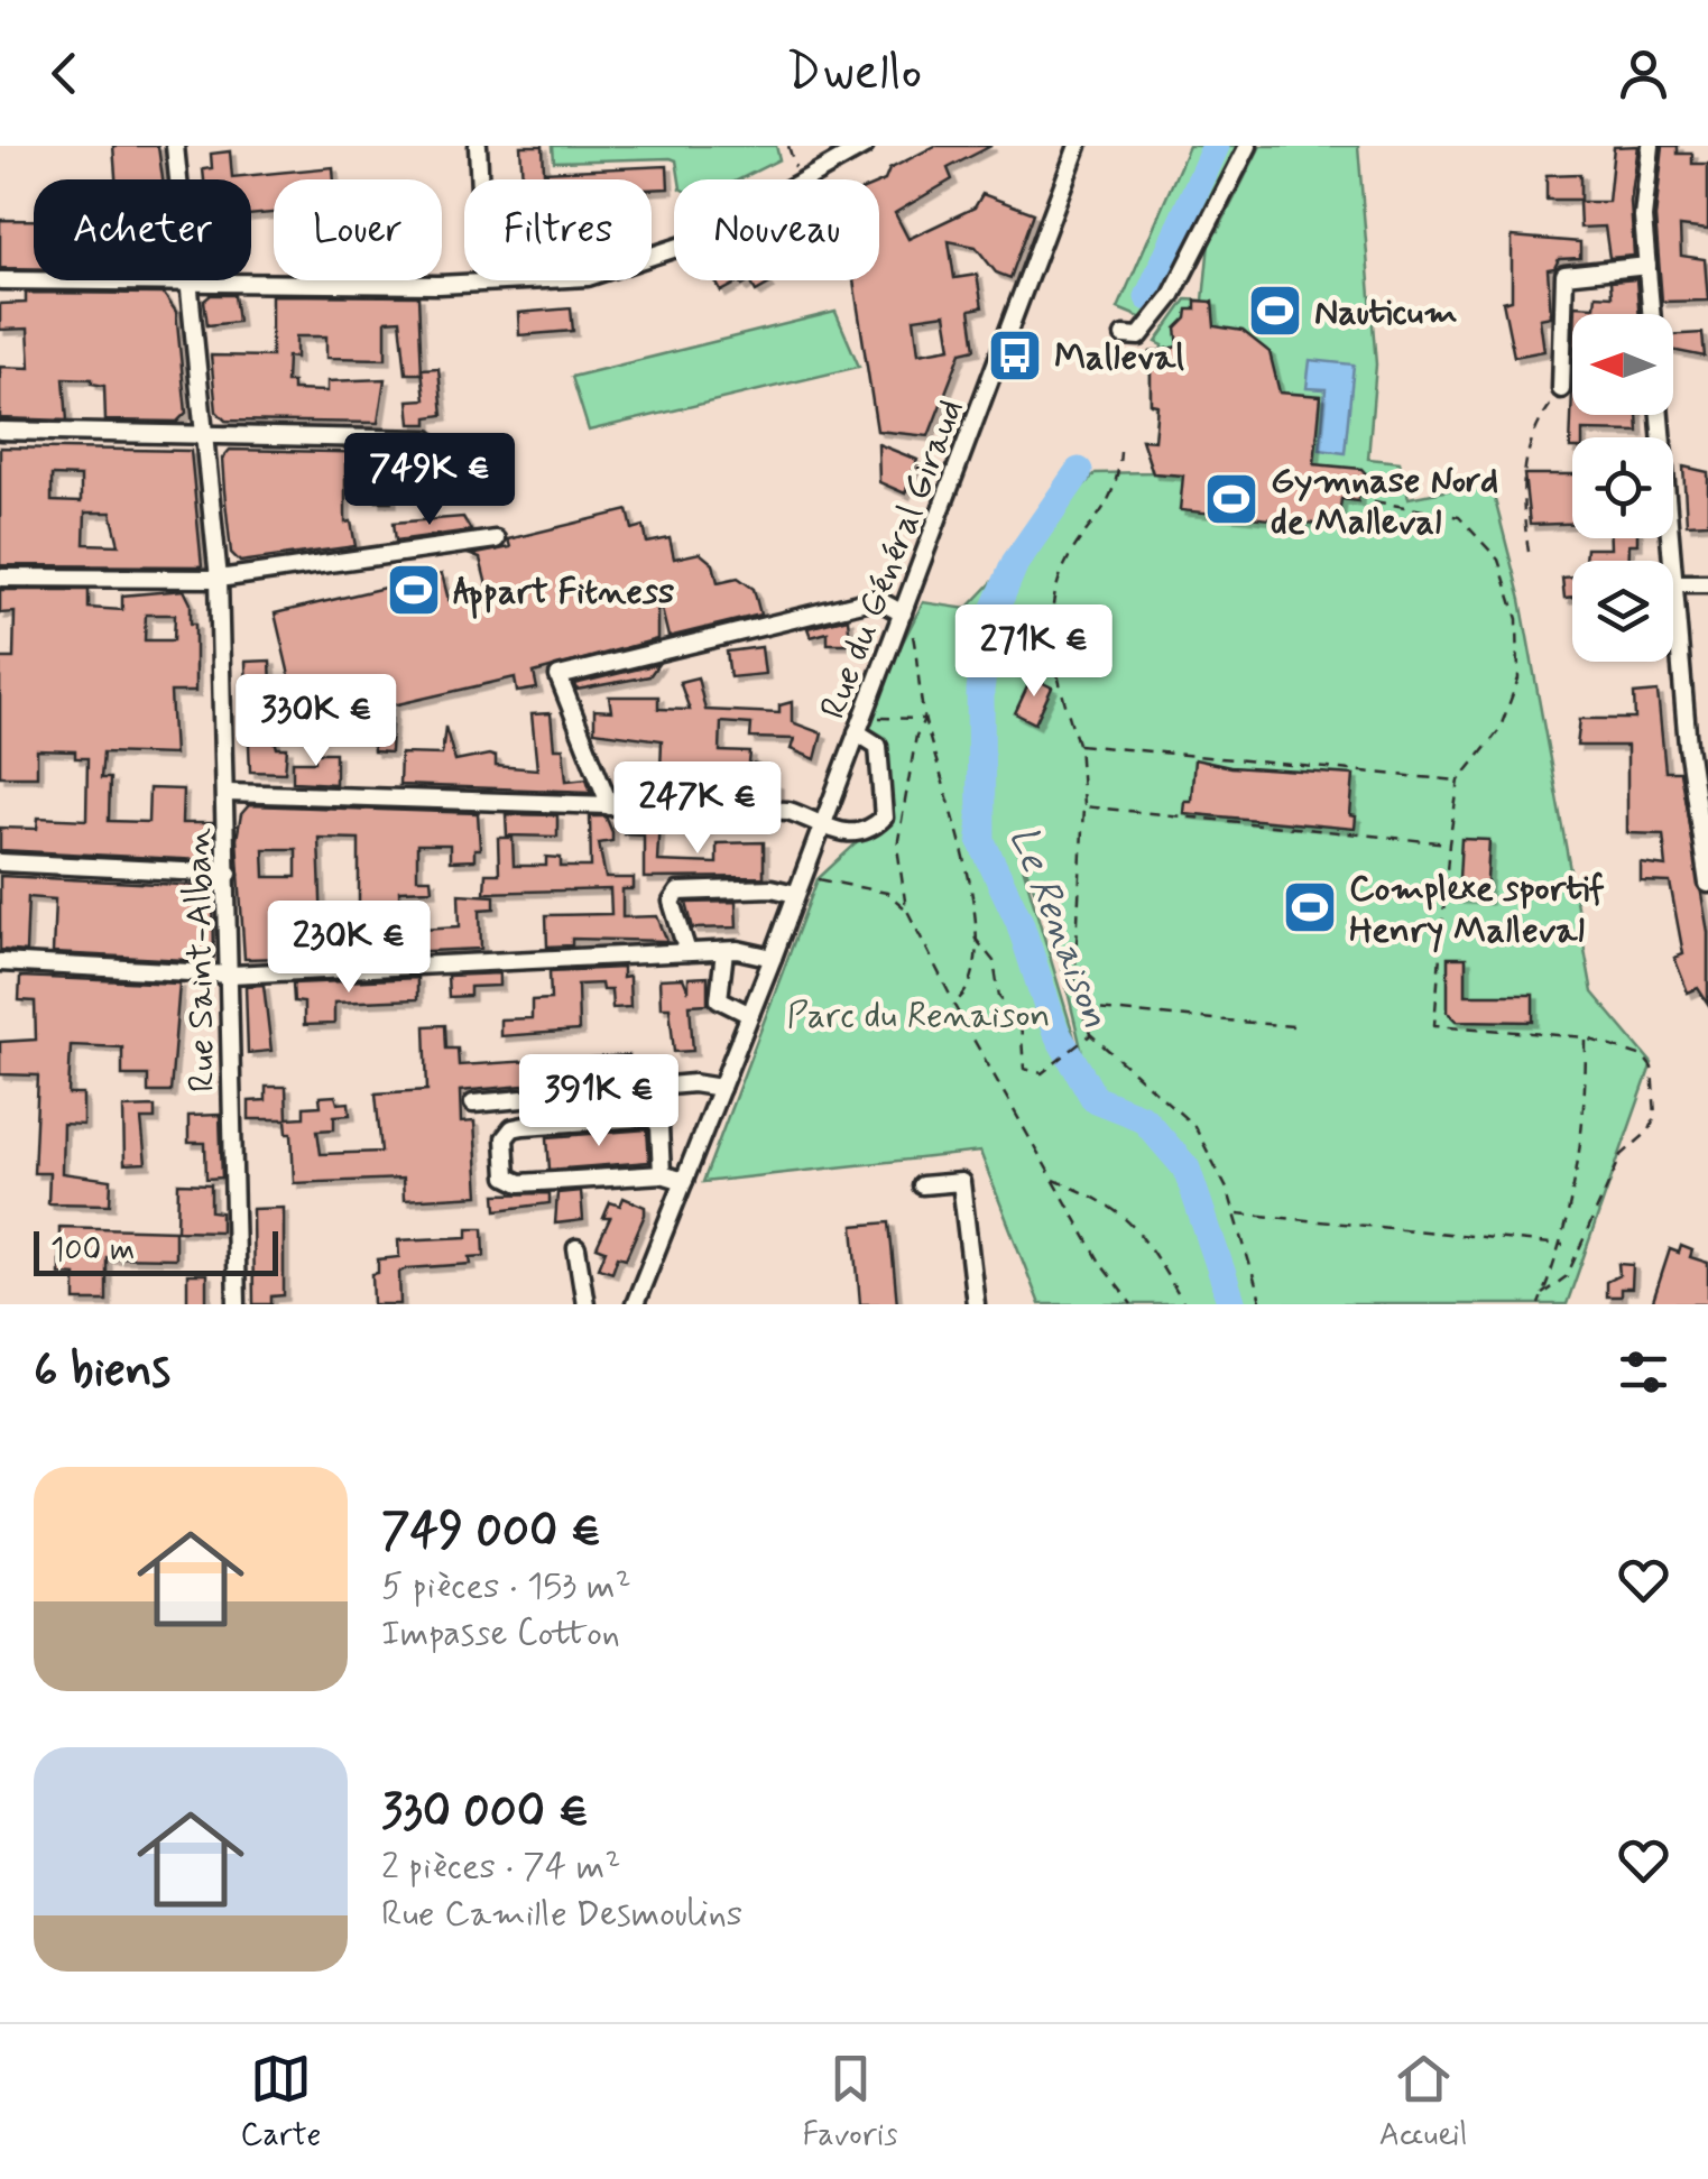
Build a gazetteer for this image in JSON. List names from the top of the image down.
{
  "streets": {
    "street": ["Rue du Général Giraud", "Rue Saint-Alban"]
  },
  "water": ["Le Renaison"],
  "parks": ["Parc du Renaison"],
  "places": {
    "sports": [
      "Nauticum",
      "Gymnase Nord de Malleval",
      "Appart Fitness",
      "Complexe sportif Henry Malleval"
    ],
    "bus stop": ["Malleval"]
  },
  "scale_bar": "100 m",
  "north": "left",
  "page": {
    "header": "Dwello",
    "chip": [
      "Acheter",
      "Louer",
      "Filtres",
      "Nouveau"
    ],
    "price": [
      "749K €",
      "271K €",
      "330K €",
      "247K €",
      "230K €",
      "391K €"
    ],
    "scale": "100 m",
    "heading": "6 biens",
    "list": [
      {
        "name": "749 000 €",
        "note": "5 pièces · 153 m² · Impasse Cotton"
      },
      {
        "name": "330 000 €",
        "note": "2 pièces · 74 m² · Rue Camille Desmoulins"
      }
    ],
    "tabs": ["Carte", "Favoris", "Accueil"]
  }
}
